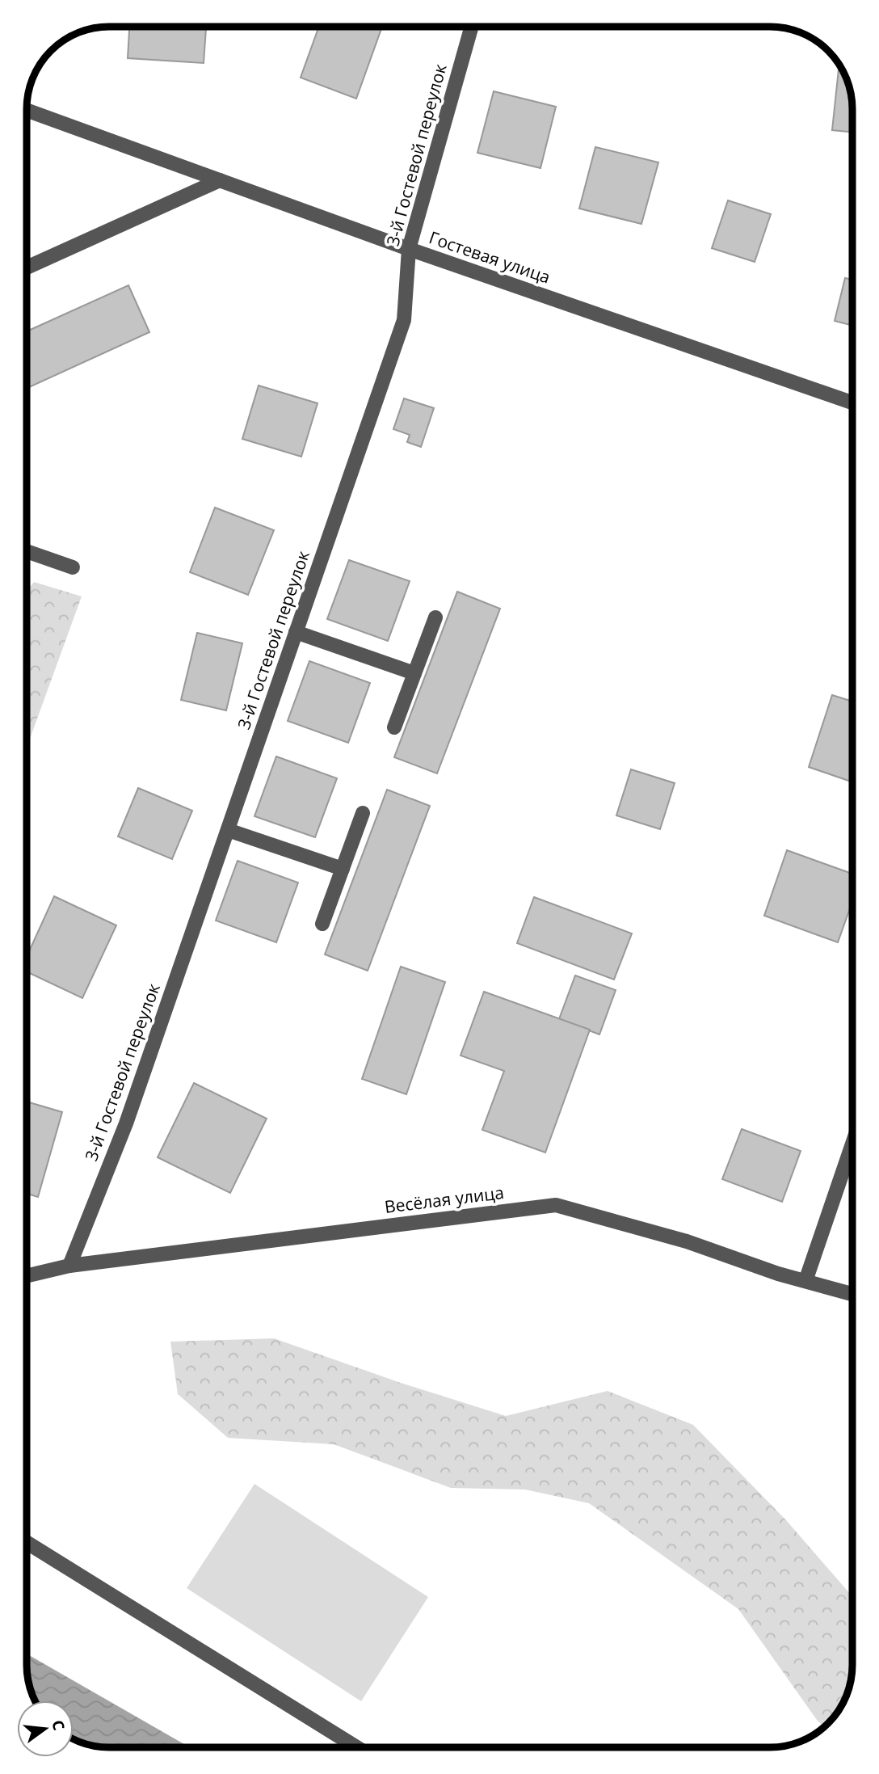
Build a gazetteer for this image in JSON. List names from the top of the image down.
{
  "streets": {
    "street": ["3-й Гостевой переулок", "Гостевая улица", "Весёлая улица"]
  },
  "crossings": [
    ["3-й Гостевой переулок", "Гостевая улица"],
    ["3-й Гостевой переулок", "Весёлая улица"]
  ],
  "north": "right"
}
